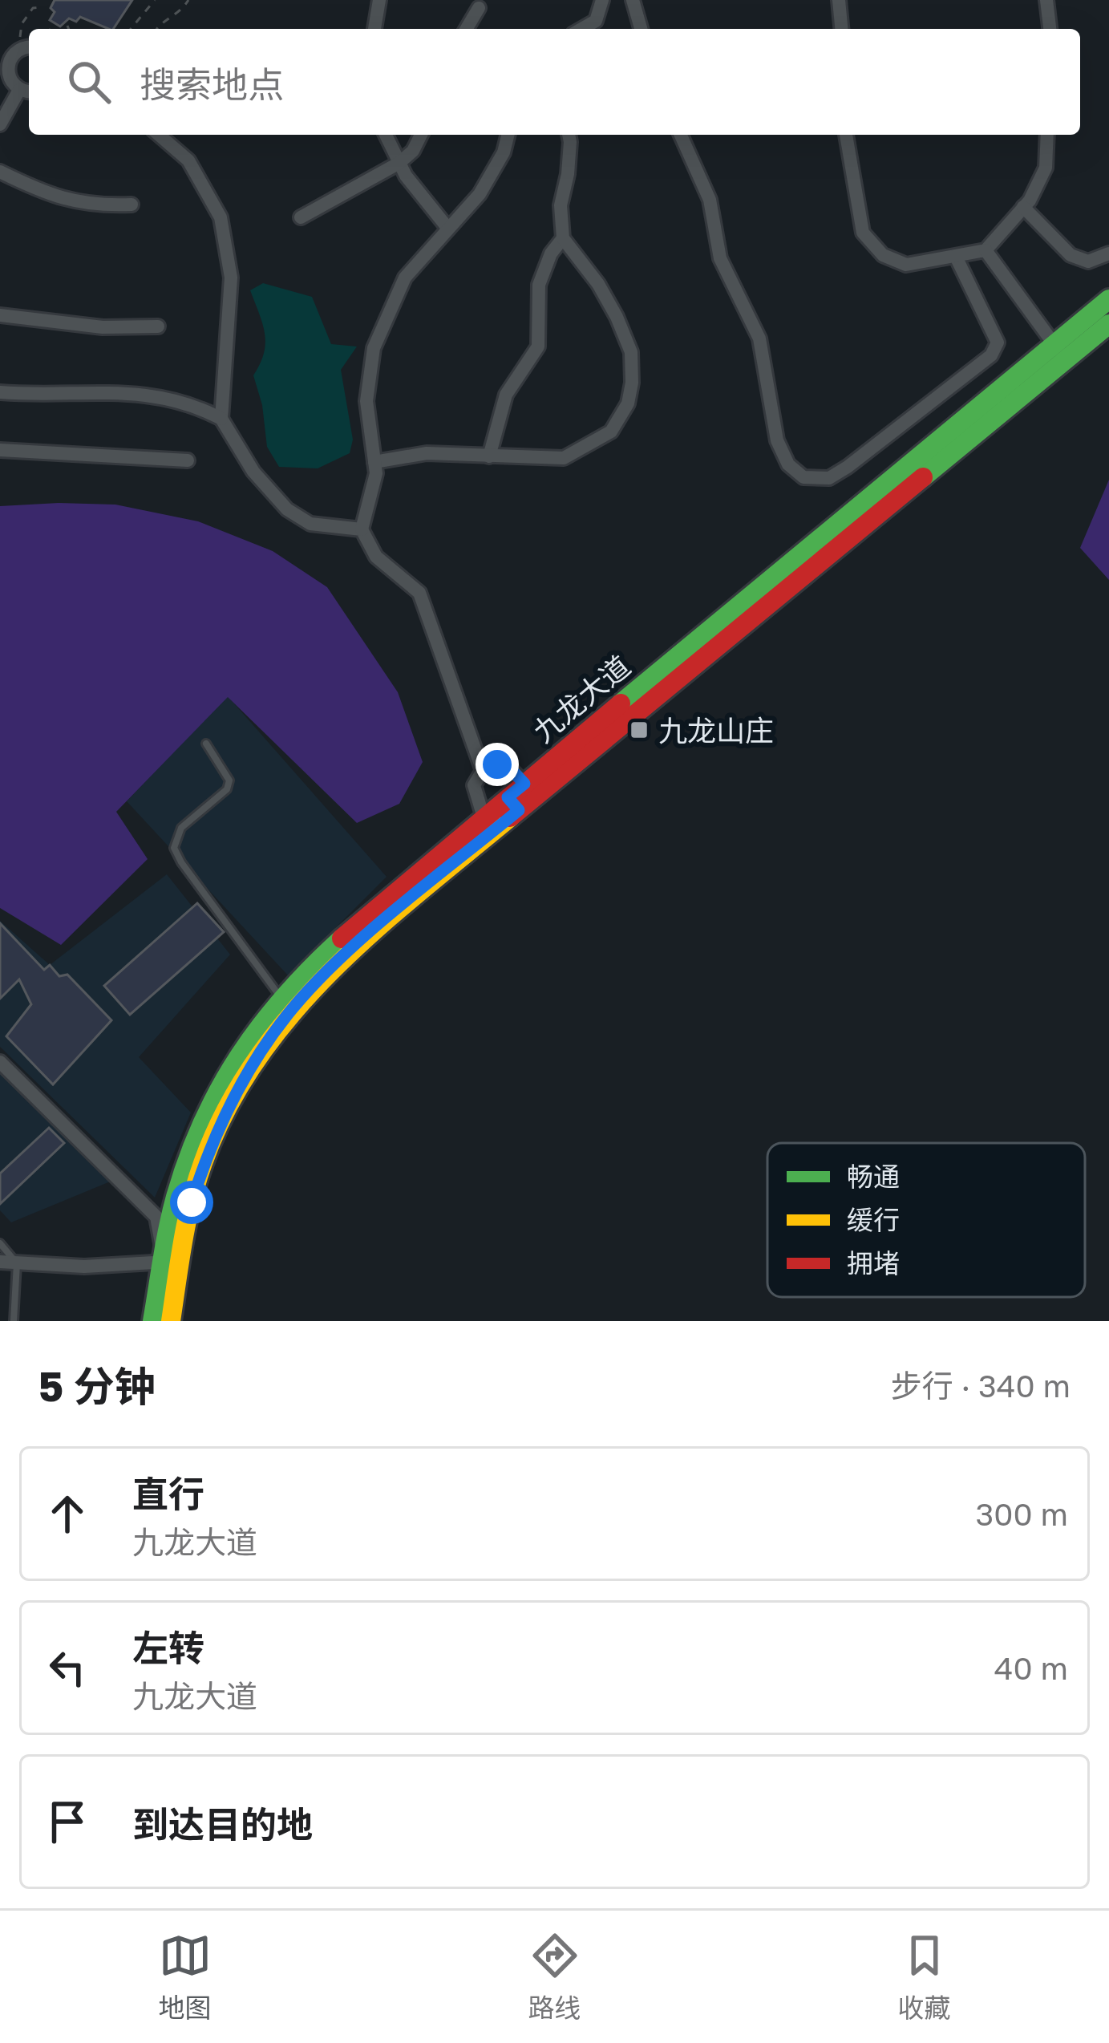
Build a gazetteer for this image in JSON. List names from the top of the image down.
{
  "streets": {
    "main road": ["九龙大道"]
  },
  "places": {
    "transit": ["九龙山庄"]
  },
  "legend": ["畅通", "缓行", "拥堵"],
  "page": {
    "search": "搜索地点",
    "heading": ["5 分钟", "步行 · 340 m"],
    "list": [
      ["直行", "九龙大道", "300 m"],
      ["左转", "九龙大道", "40 m"],
      "到达目的地"
    ],
    "nav": ["地图", "路线", "收藏"]
  }
}
